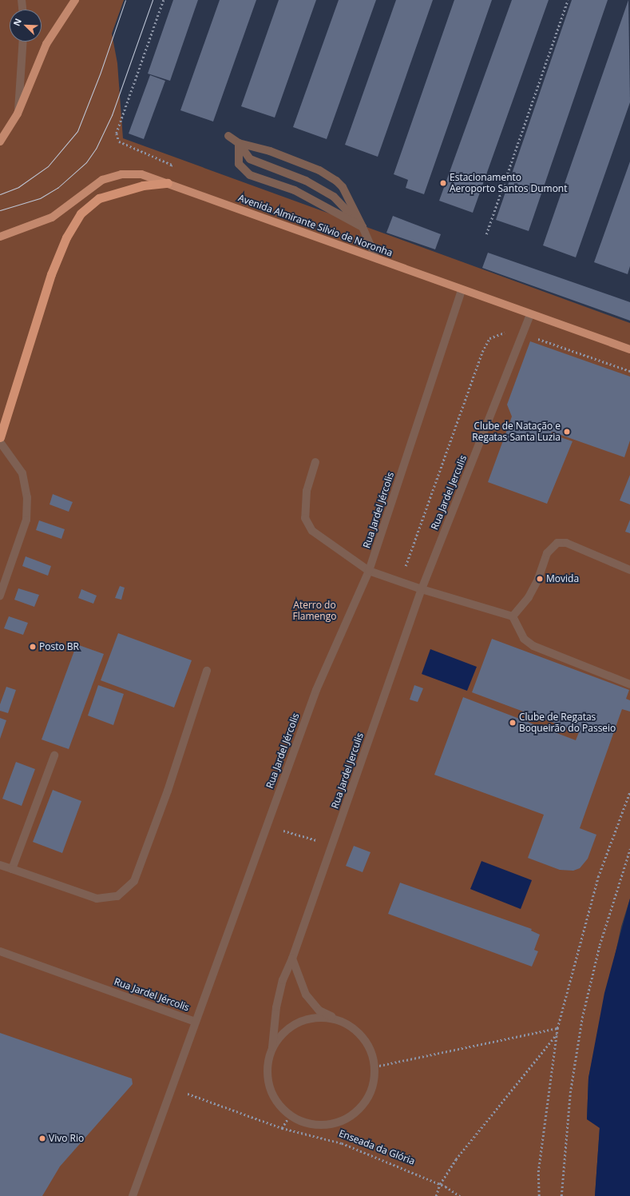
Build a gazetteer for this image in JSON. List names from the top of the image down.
{
  "streets": {
    "main road": ["Avenida Almirante Silvio de Noronha"],
    "street": ["Rua Jardel Jerculis", "Rua Jardel Jércolis", "Enseada da Glória"]
  },
  "crossings": [
    ["Avenida Almirante Silvio de Noronha", "Rua Jardel Jerculis"],
    ["Avenida Almirante Silvio de Noronha", "Rua Jardel Jércolis"],
    ["Rua Jardel Jerculis", "Enseada da Glória"]
  ],
  "parks": ["Aterro do Flamengo"],
  "places": [
    "Estacionamento Aeroporto Santos Dumont",
    "Clube de Natação e Regatas Santa Luzia",
    "Movida",
    "Posto BR",
    "Clube de Regatas Boqueirão do Passeio",
    "Vivo Rio"
  ],
  "north": "top left"
}
